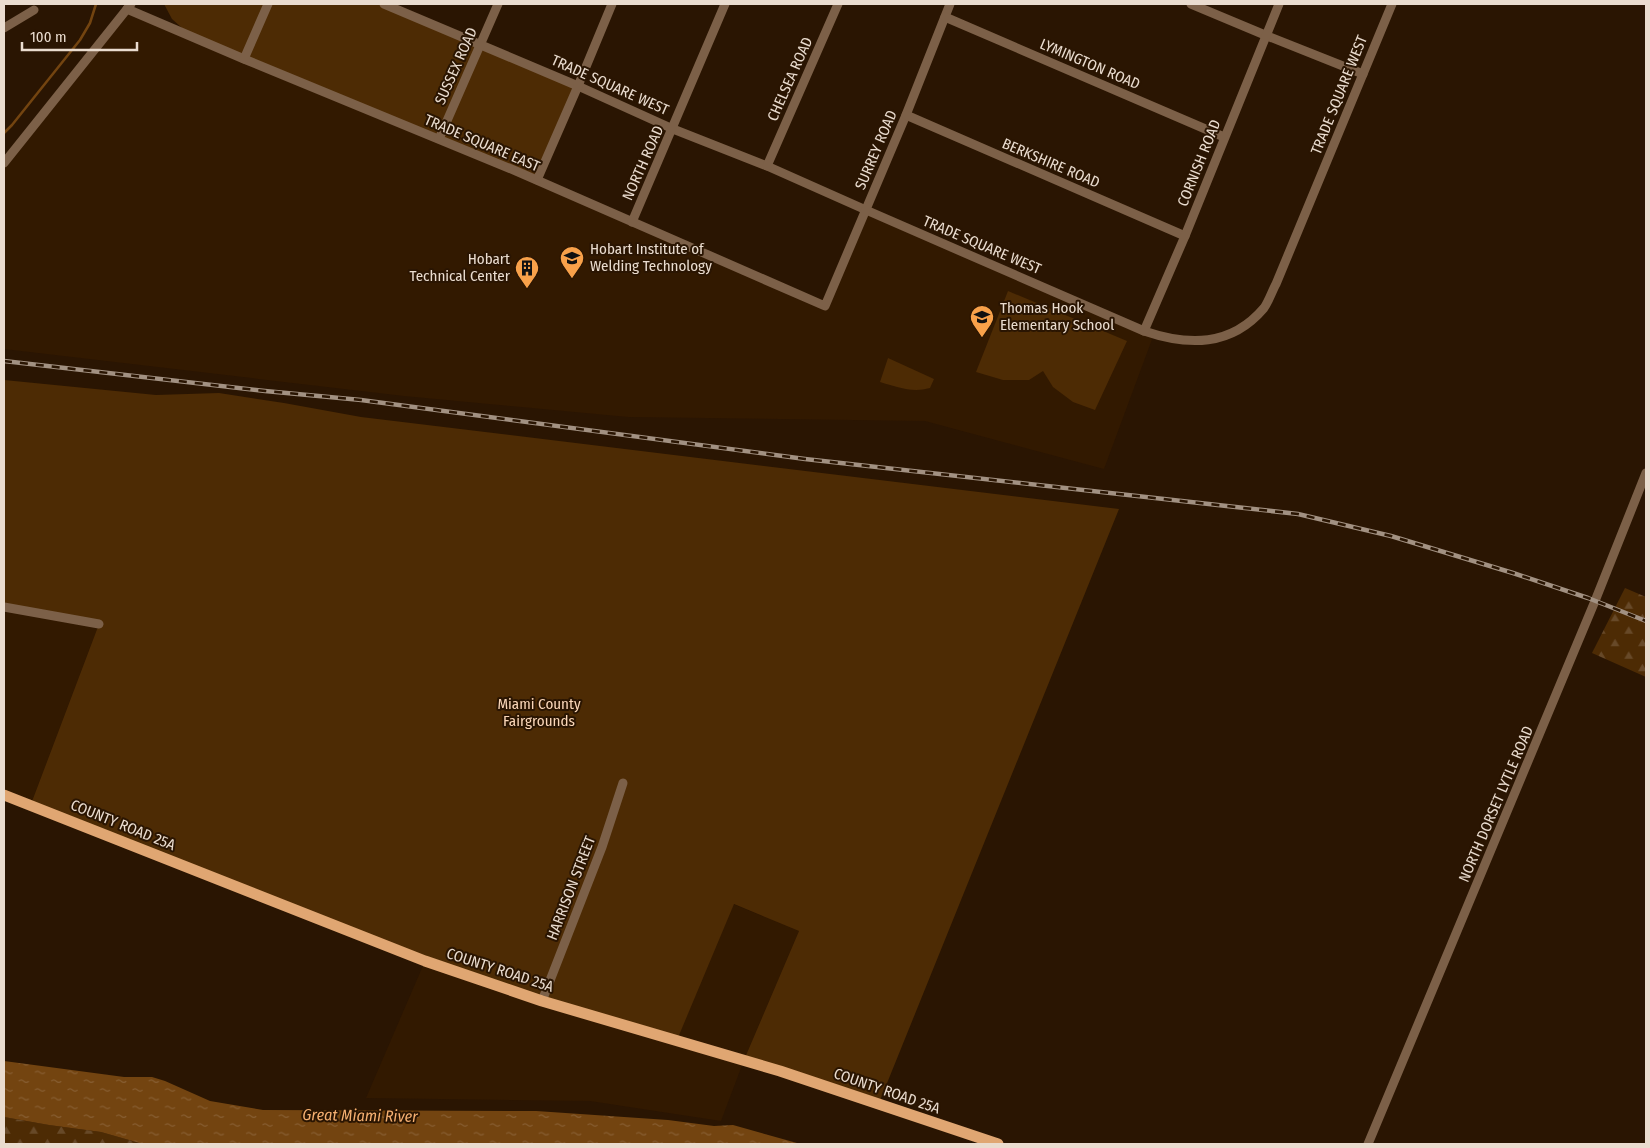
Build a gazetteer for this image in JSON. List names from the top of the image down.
{
  "streets": {
    "main road": ["COUNTY ROAD 25A"],
    "street": [
      "LYMINGTON ROAD",
      "SUSSEX ROAD",
      "CHELSEA ROAD",
      "TRADE SQUARE WEST",
      "TRADE SQUARE EAST",
      "SURREY ROAD",
      "NORTH ROAD",
      "BERKSHIRE ROAD",
      "CORNISH ROAD",
      "NORTH DORSET LYTLE ROAD",
      "HARRISON STREET"
    ]
  },
  "crossings": [
    ["LYMINGTON ROAD", "SURREY ROAD"],
    ["LYMINGTON ROAD", "CORNISH ROAD"],
    ["SUSSEX ROAD", "TRADE SQUARE WEST"],
    ["SUSSEX ROAD", "TRADE SQUARE EAST"],
    ["CHELSEA ROAD", "TRADE SQUARE WEST"],
    ["TRADE SQUARE WEST", "SURREY ROAD"],
    ["TRADE SQUARE WEST", "NORTH ROAD"],
    ["TRADE SQUARE WEST", "CORNISH ROAD"],
    ["TRADE SQUARE EAST", "SURREY ROAD"],
    ["TRADE SQUARE EAST", "NORTH ROAD"],
    ["SURREY ROAD", "BERKSHIRE ROAD"],
    ["BERKSHIRE ROAD", "CORNISH ROAD"],
    ["COUNTY ROAD 25A", "HARRISON STREET"]
  ],
  "water": ["Great Miami River"],
  "parks": ["Miami County Fairgrounds"],
  "places": {
    "school or university": ["Hobart Institute of Welding Technology", "Thomas Hook Elementary School"],
    "building": ["Hobart Technical Center"]
  },
  "scale_bar": "100 m"
}
